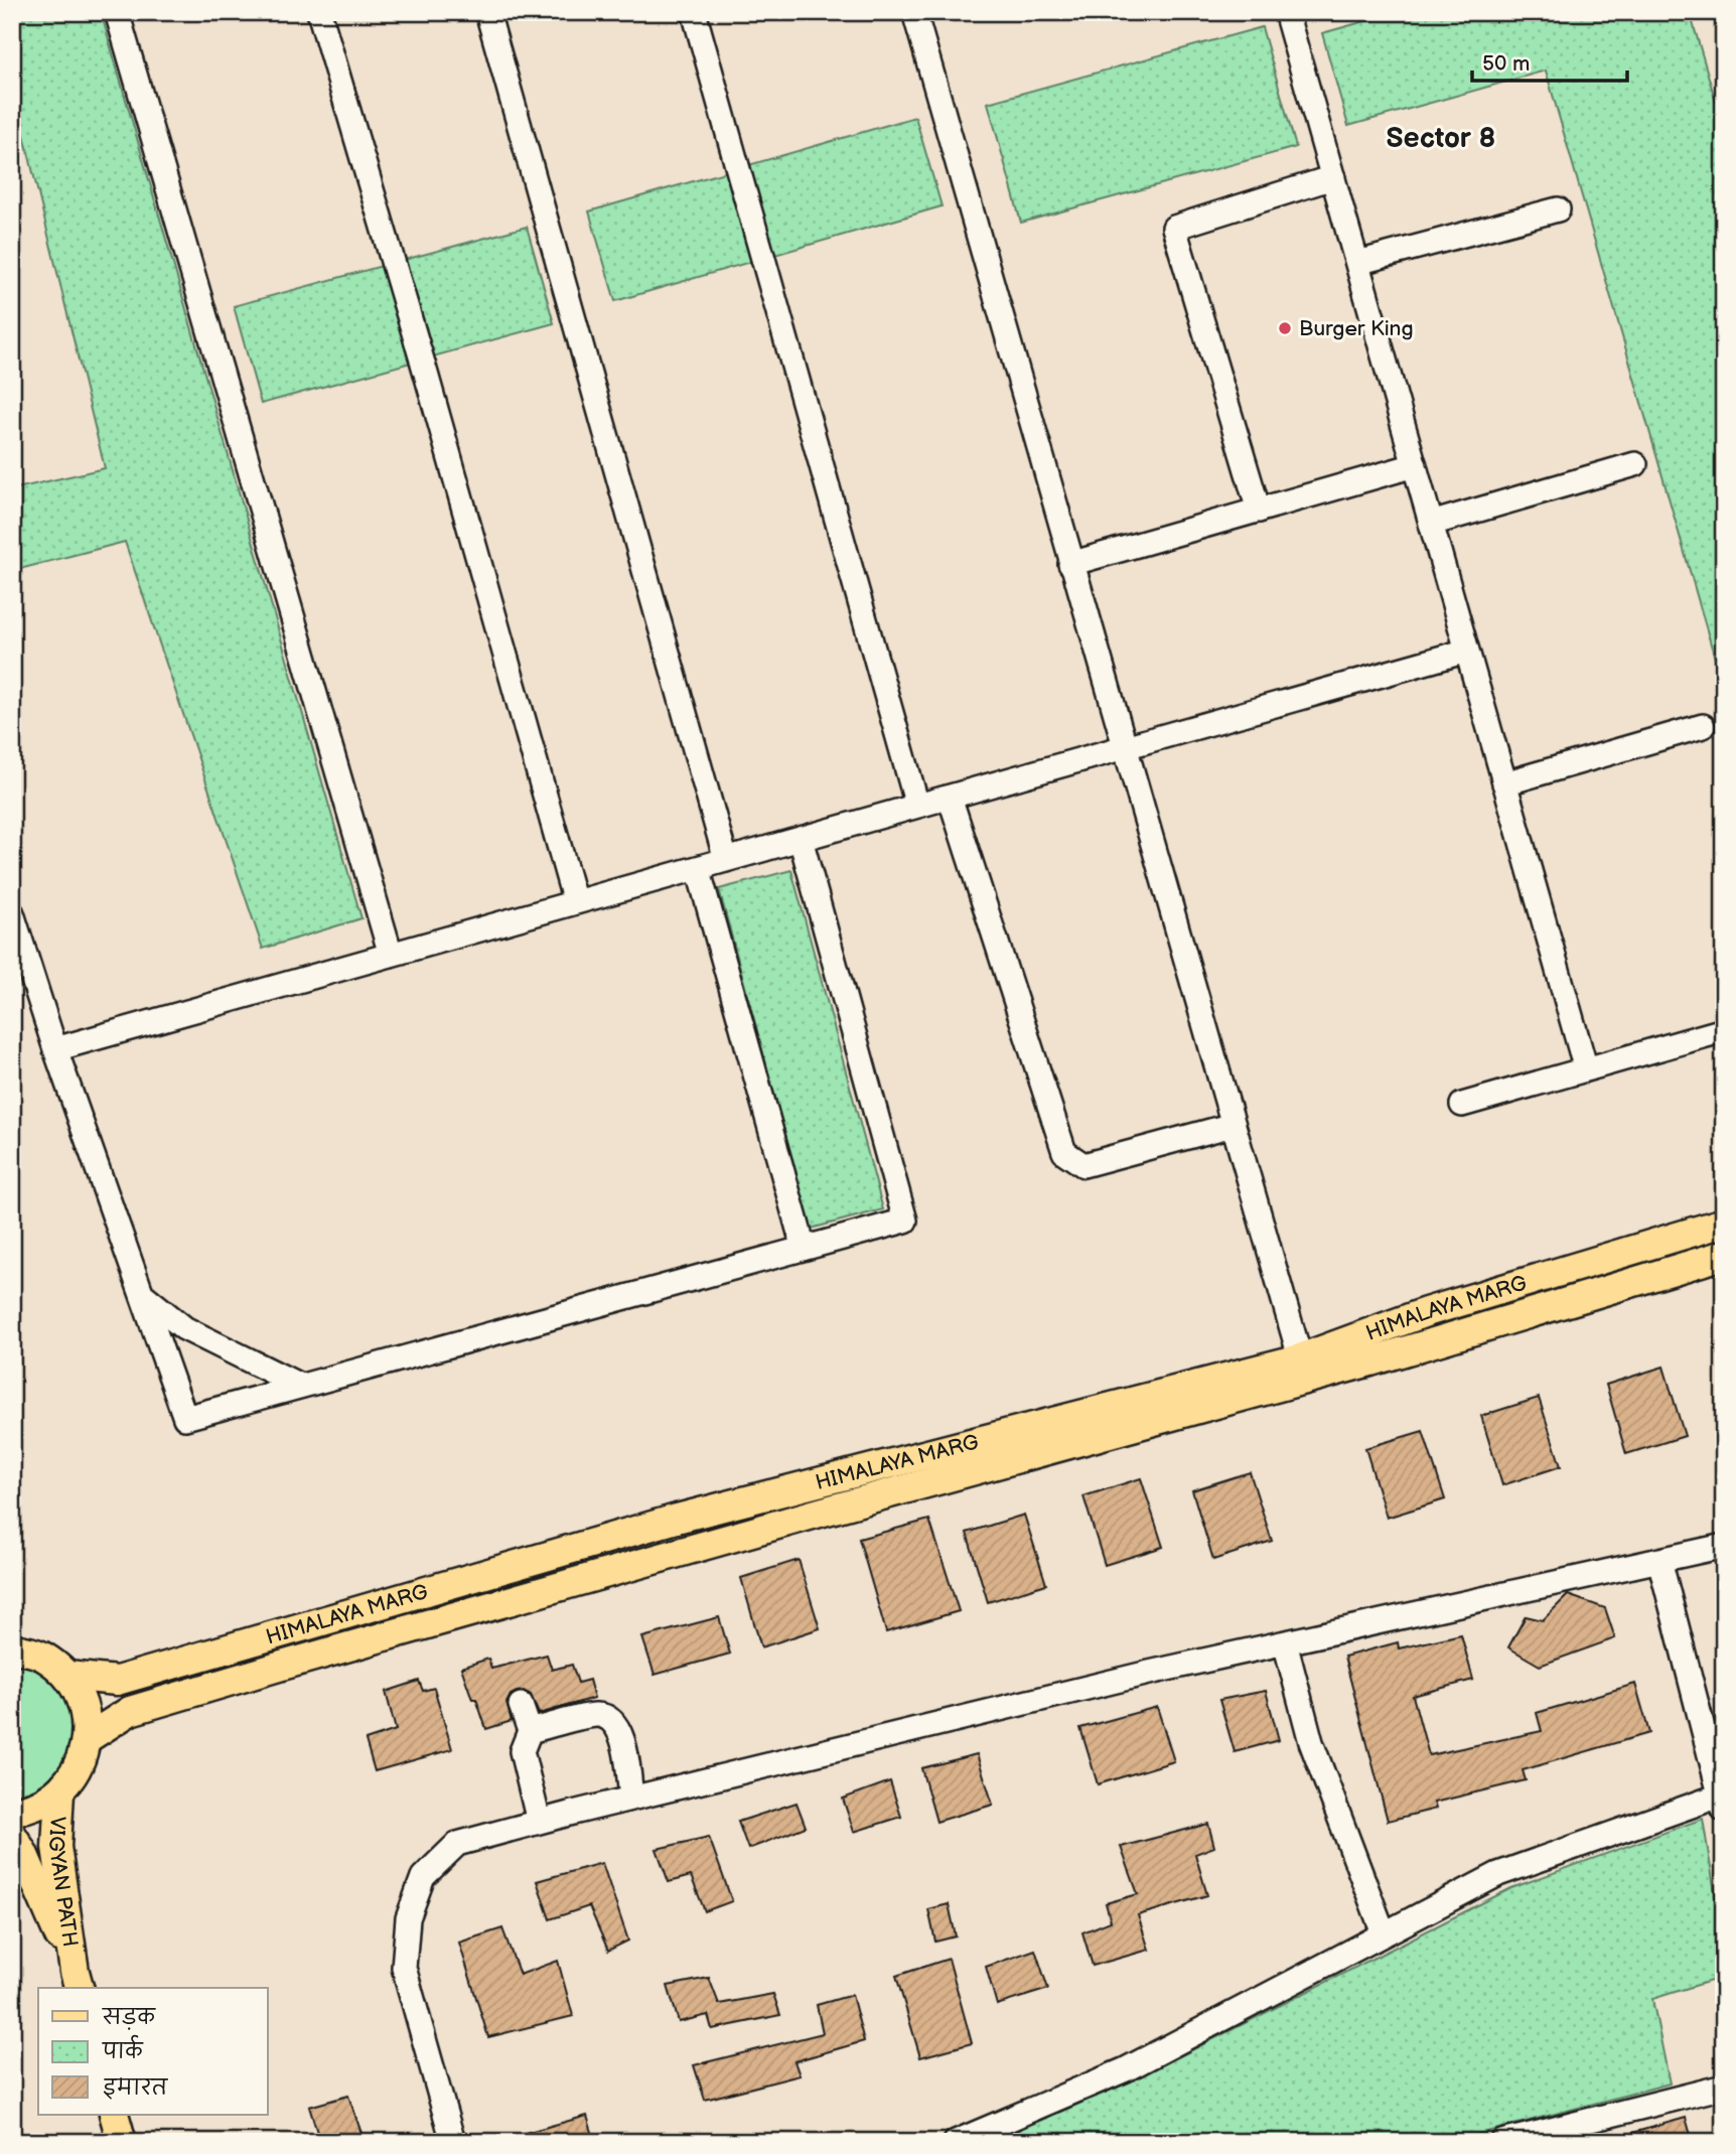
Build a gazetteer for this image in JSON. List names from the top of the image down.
{
  "streets": {
    "main road": ["HIMALAYA MARG", "VIGYAN PATH"]
  },
  "districts": ["Sector 8"],
  "places": ["Burger King"],
  "legend": ["सड़क", "पार्क", "इमारत"],
  "scale_bar": "50 m"
}
